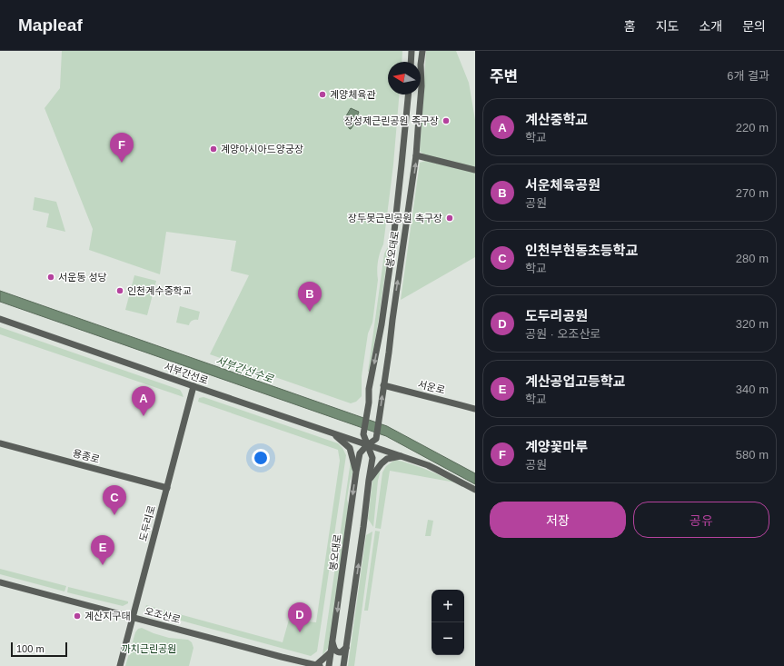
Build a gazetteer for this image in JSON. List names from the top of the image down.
{
  "streets": {
    "main road": [
      "봉오대로",
      "서부간선로",
      "서운로",
      "용종로",
      "도두리로",
      "오조산로"
    ]
  },
  "crossings": [
    ["봉오대로", "서부간선로"],
    ["봉오대로", "서운로"],
    ["서부간선로", "도두리로"],
    ["용종로", "도두리로"],
    ["도두리로", "오조산로"]
  ],
  "water": ["서부간선수로"],
  "parks": ["까치근린공원"],
  "places": [
    "계양체육관",
    "장성제근린공원 족구장",
    "계양아시아드양궁장",
    "장두못근린공원 축구장",
    "서운동 성당",
    "인천계수중학교",
    "계산지구대"
  ],
  "scale_bar": "100 m",
  "north": "left",
  "page": {
    "header": "Mapleaf",
    "nav": [
      "홈",
      "지도",
      "소개",
      "문의"
    ],
    "heading": ["주변", "6개 결과"],
    "list": [
      {
        "mark": "A",
        "name": "계산중학교",
        "note": "학교",
        "value": "220 m"
      },
      {
        "mark": "B",
        "name": "서운체육공원",
        "note": "공원",
        "value": "270 m"
      },
      {
        "mark": "C",
        "name": "인천부현동초등학교",
        "note": "학교",
        "value": "280 m"
      },
      {
        "mark": "D",
        "name": "도두리공원",
        "note": "공원 · 오조산로",
        "value": "320 m"
      },
      {
        "mark": "E",
        "name": "계산공업고등학교",
        "note": "학교",
        "value": "340 m"
      },
      {
        "mark": "F",
        "name": "계양꽃마루",
        "note": "공원",
        "value": "580 m"
      }
    ],
    "pins": [
      "F",
      "B",
      "A",
      "C",
      "E",
      "D"
    ],
    "buttons": ["저장", "공유"],
    "map_buttons": ["+", "−"],
    "scale": "100 m"
  }
}
